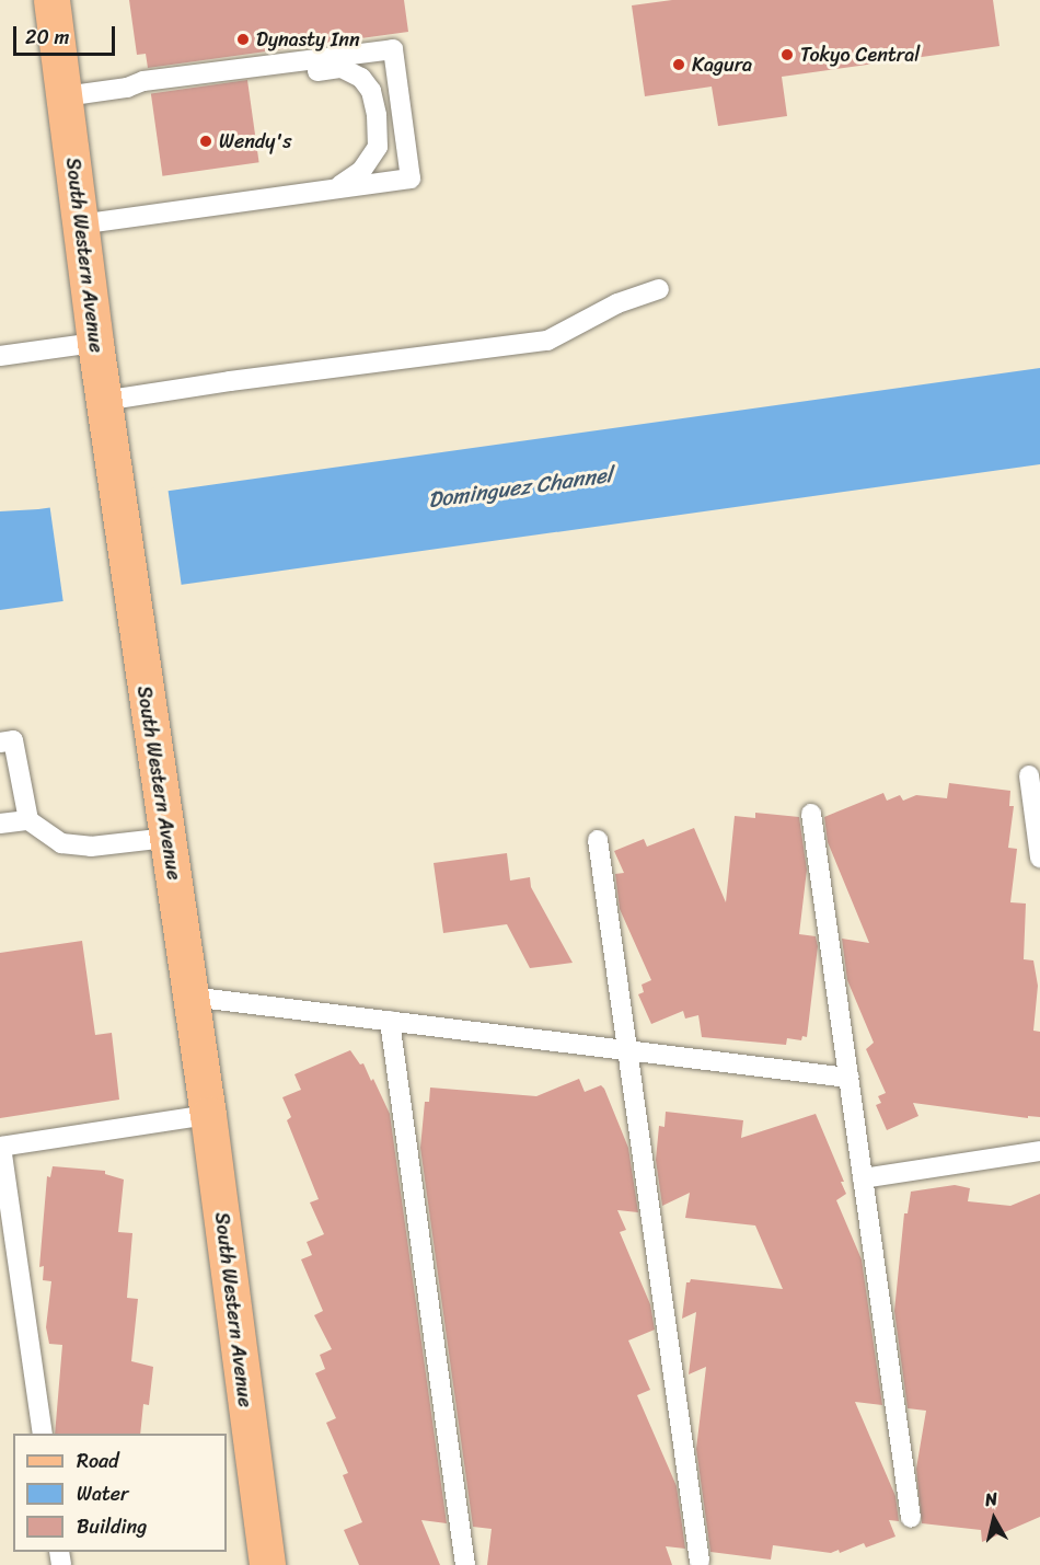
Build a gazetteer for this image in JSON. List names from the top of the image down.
{
  "streets": {
    "main road": ["South Western Avenue"]
  },
  "water": ["Dominguez Channel"],
  "places": [
    "Dynasty Inn",
    "Tokyo Central",
    "Kagura",
    "Wendy's"
  ],
  "legend": ["Road", "Water", "Building"],
  "scale_bar": "20 m",
  "north": "top"
}
